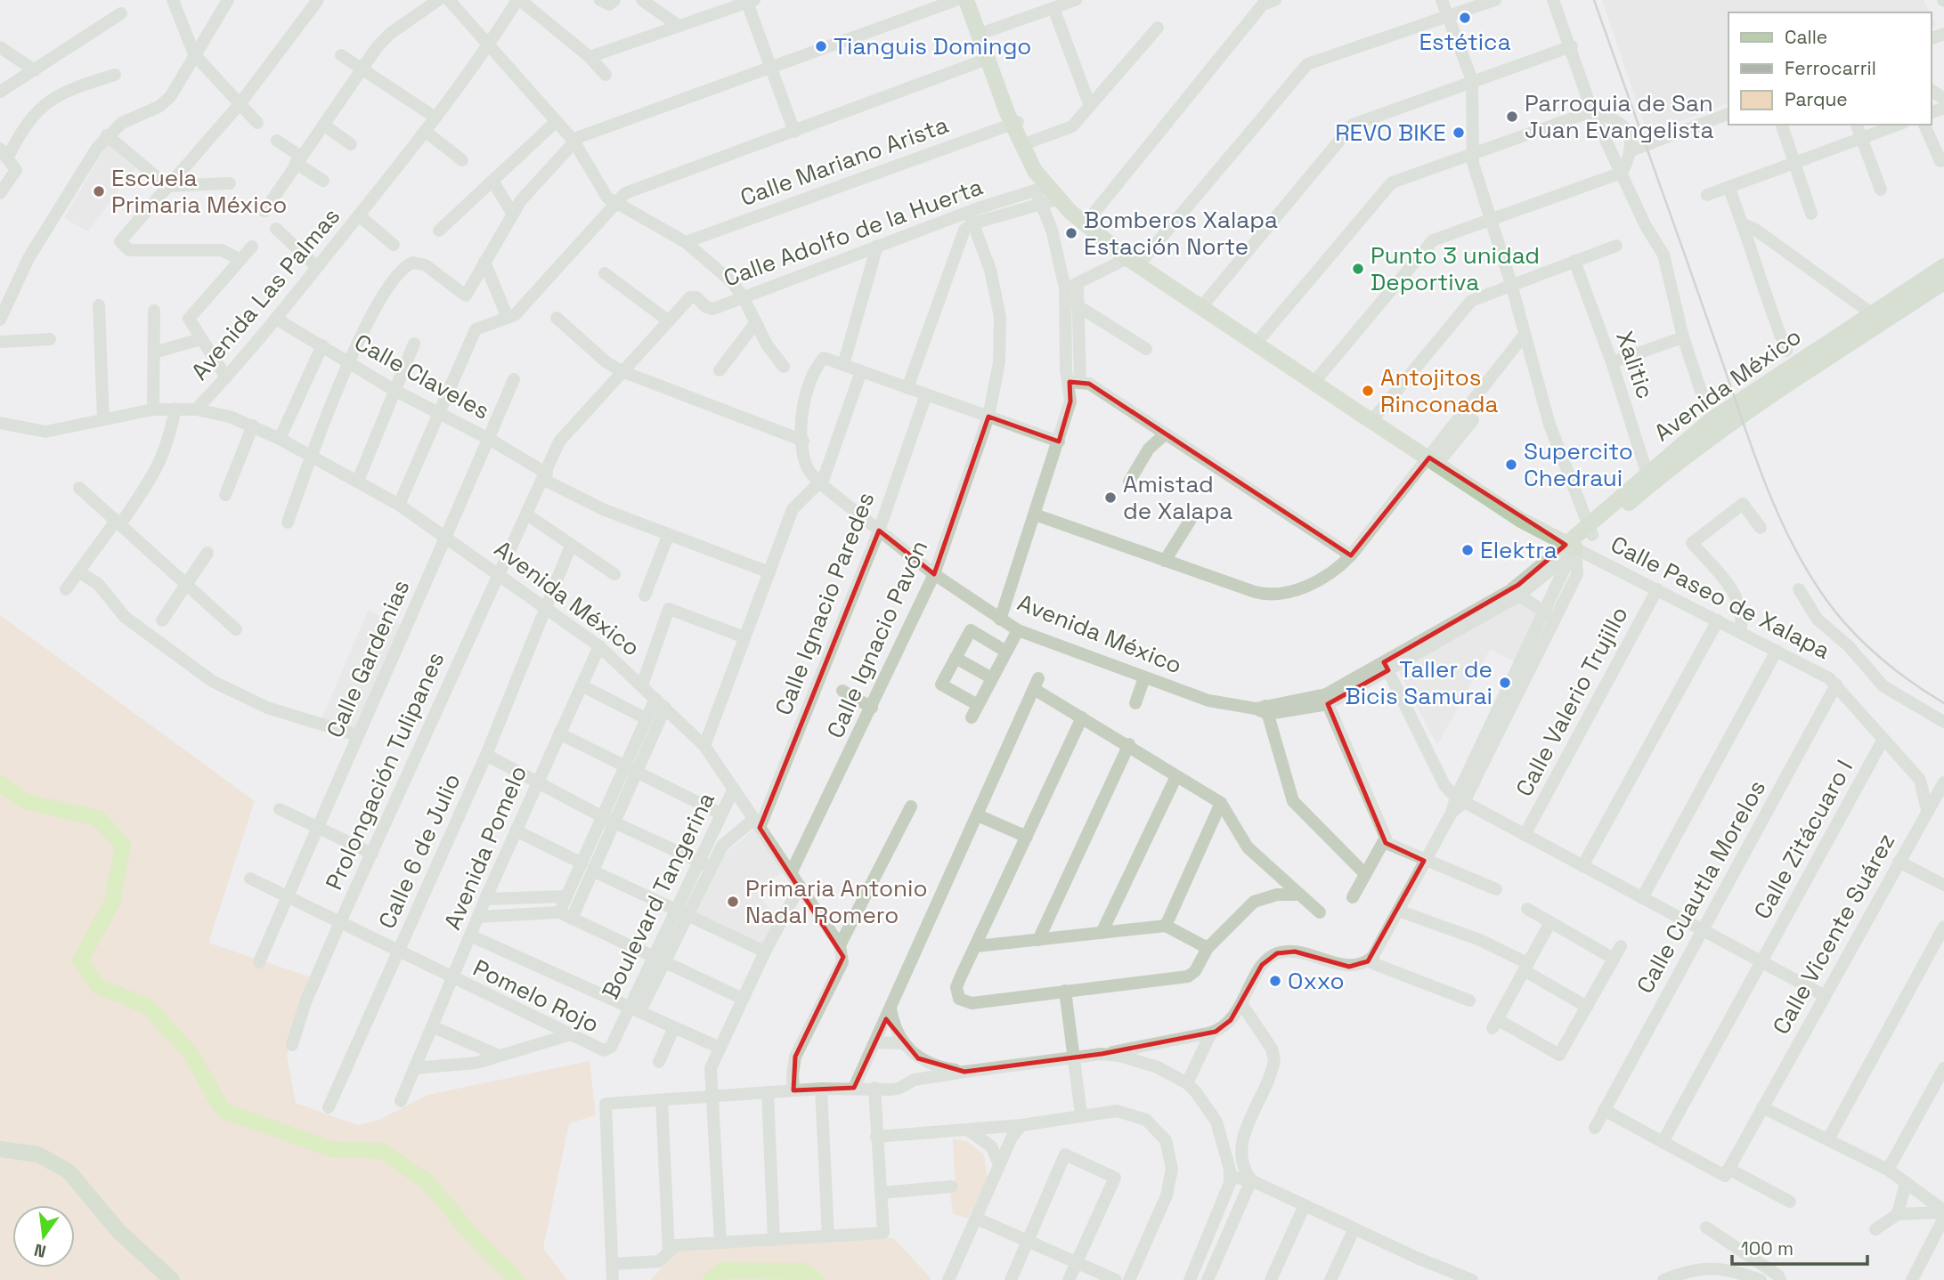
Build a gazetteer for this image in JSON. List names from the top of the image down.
{
  "streets": {
    "main road": ["Avenida México"],
    "street": [
      "Calle Mariano Arista",
      "Calle Adolfo de la Huerta",
      "Avenida Las Palmas",
      "Xalitic",
      "Calle Claveles",
      "Calle Paseo de Xalapa",
      "Calle Ignacio Paredes",
      "Calle Ignacio Pavón",
      "Calle Gardenias",
      "Calle Valerio Trujillo",
      "Prolongación Tulipanes",
      "Calle Zitácuaro I",
      "Avenida Pomelo",
      "Calle 6 de Julio",
      "Calle Cuautla Morelos",
      "Boulevard Tangerina",
      "Calle Vicente Suárez",
      "Pomelo Rojo"
    ]
  },
  "crossings": [
    ["Calle Adolfo de la Huerta", "Calle Claveles"],
    ["Calle Adolfo de la Huerta", "Calle Ignacio Pavón"],
    ["Calle Adolfo de la Huerta", "Prolongación Tulipanes"],
    ["Avenida Las Palmas", "Calle Claveles"],
    ["Avenida Las Palmas", "Avenida México"],
    ["Xalitic", "Avenida México"],
    ["Calle Claveles", "Calle Gardenias"],
    ["Avenida México", "Calle Paseo de Xalapa"],
    ["Avenida México", "Calle Ignacio Paredes"],
    ["Avenida México", "Calle Ignacio Pavón"],
    ["Avenida México", "Calle Gardenias"],
    ["Avenida México", "Prolongación Tulipanes"],
    ["Avenida México", "Avenida Pomelo"],
    ["Avenida México", "Calle 6 de Julio"],
    ["Avenida México", "Boulevard Tangerina"],
    ["Calle Paseo de Xalapa", "Calle Valerio Trujillo"],
    ["Calle Paseo de Xalapa", "Calle Zitácuaro I"],
    ["Calle Paseo de Xalapa", "Calle Cuautla Morelos"],
    ["Calle Paseo de Xalapa", "Calle Vicente Suárez"],
    ["Calle Ignacio Paredes", "Boulevard Tangerina"],
    ["Calle Gardenias", "Pomelo Rojo"],
    ["Prolongación Tulipanes", "Pomelo Rojo"],
    ["Avenida Pomelo", "Pomelo Rojo"],
    ["Calle 6 de Julio", "Pomelo Rojo"],
    ["Boulevard Tangerina", "Pomelo Rojo"]
  ],
  "places": [
    "Estética",
    "Tianguis Domingo",
    "Parroquia de San Juan Evangelista",
    "REVO BIKE",
    "Escuela Primaria México",
    "Bomberos Xalapa Estación Norte",
    "Punto 3 unidad Deportiva",
    "Antojitos Rinconada",
    "Supercito Chedraui",
    "Amistad de Xalapa",
    "Elektra",
    "Taller de Bicis Samurai",
    "Primaria Antonio Nadal Romero",
    "Oxxo"
  ],
  "legend": ["Calle", "Ferrocarril", "Parque"],
  "scale_bar": "100 m",
  "north": "bottom"
}
